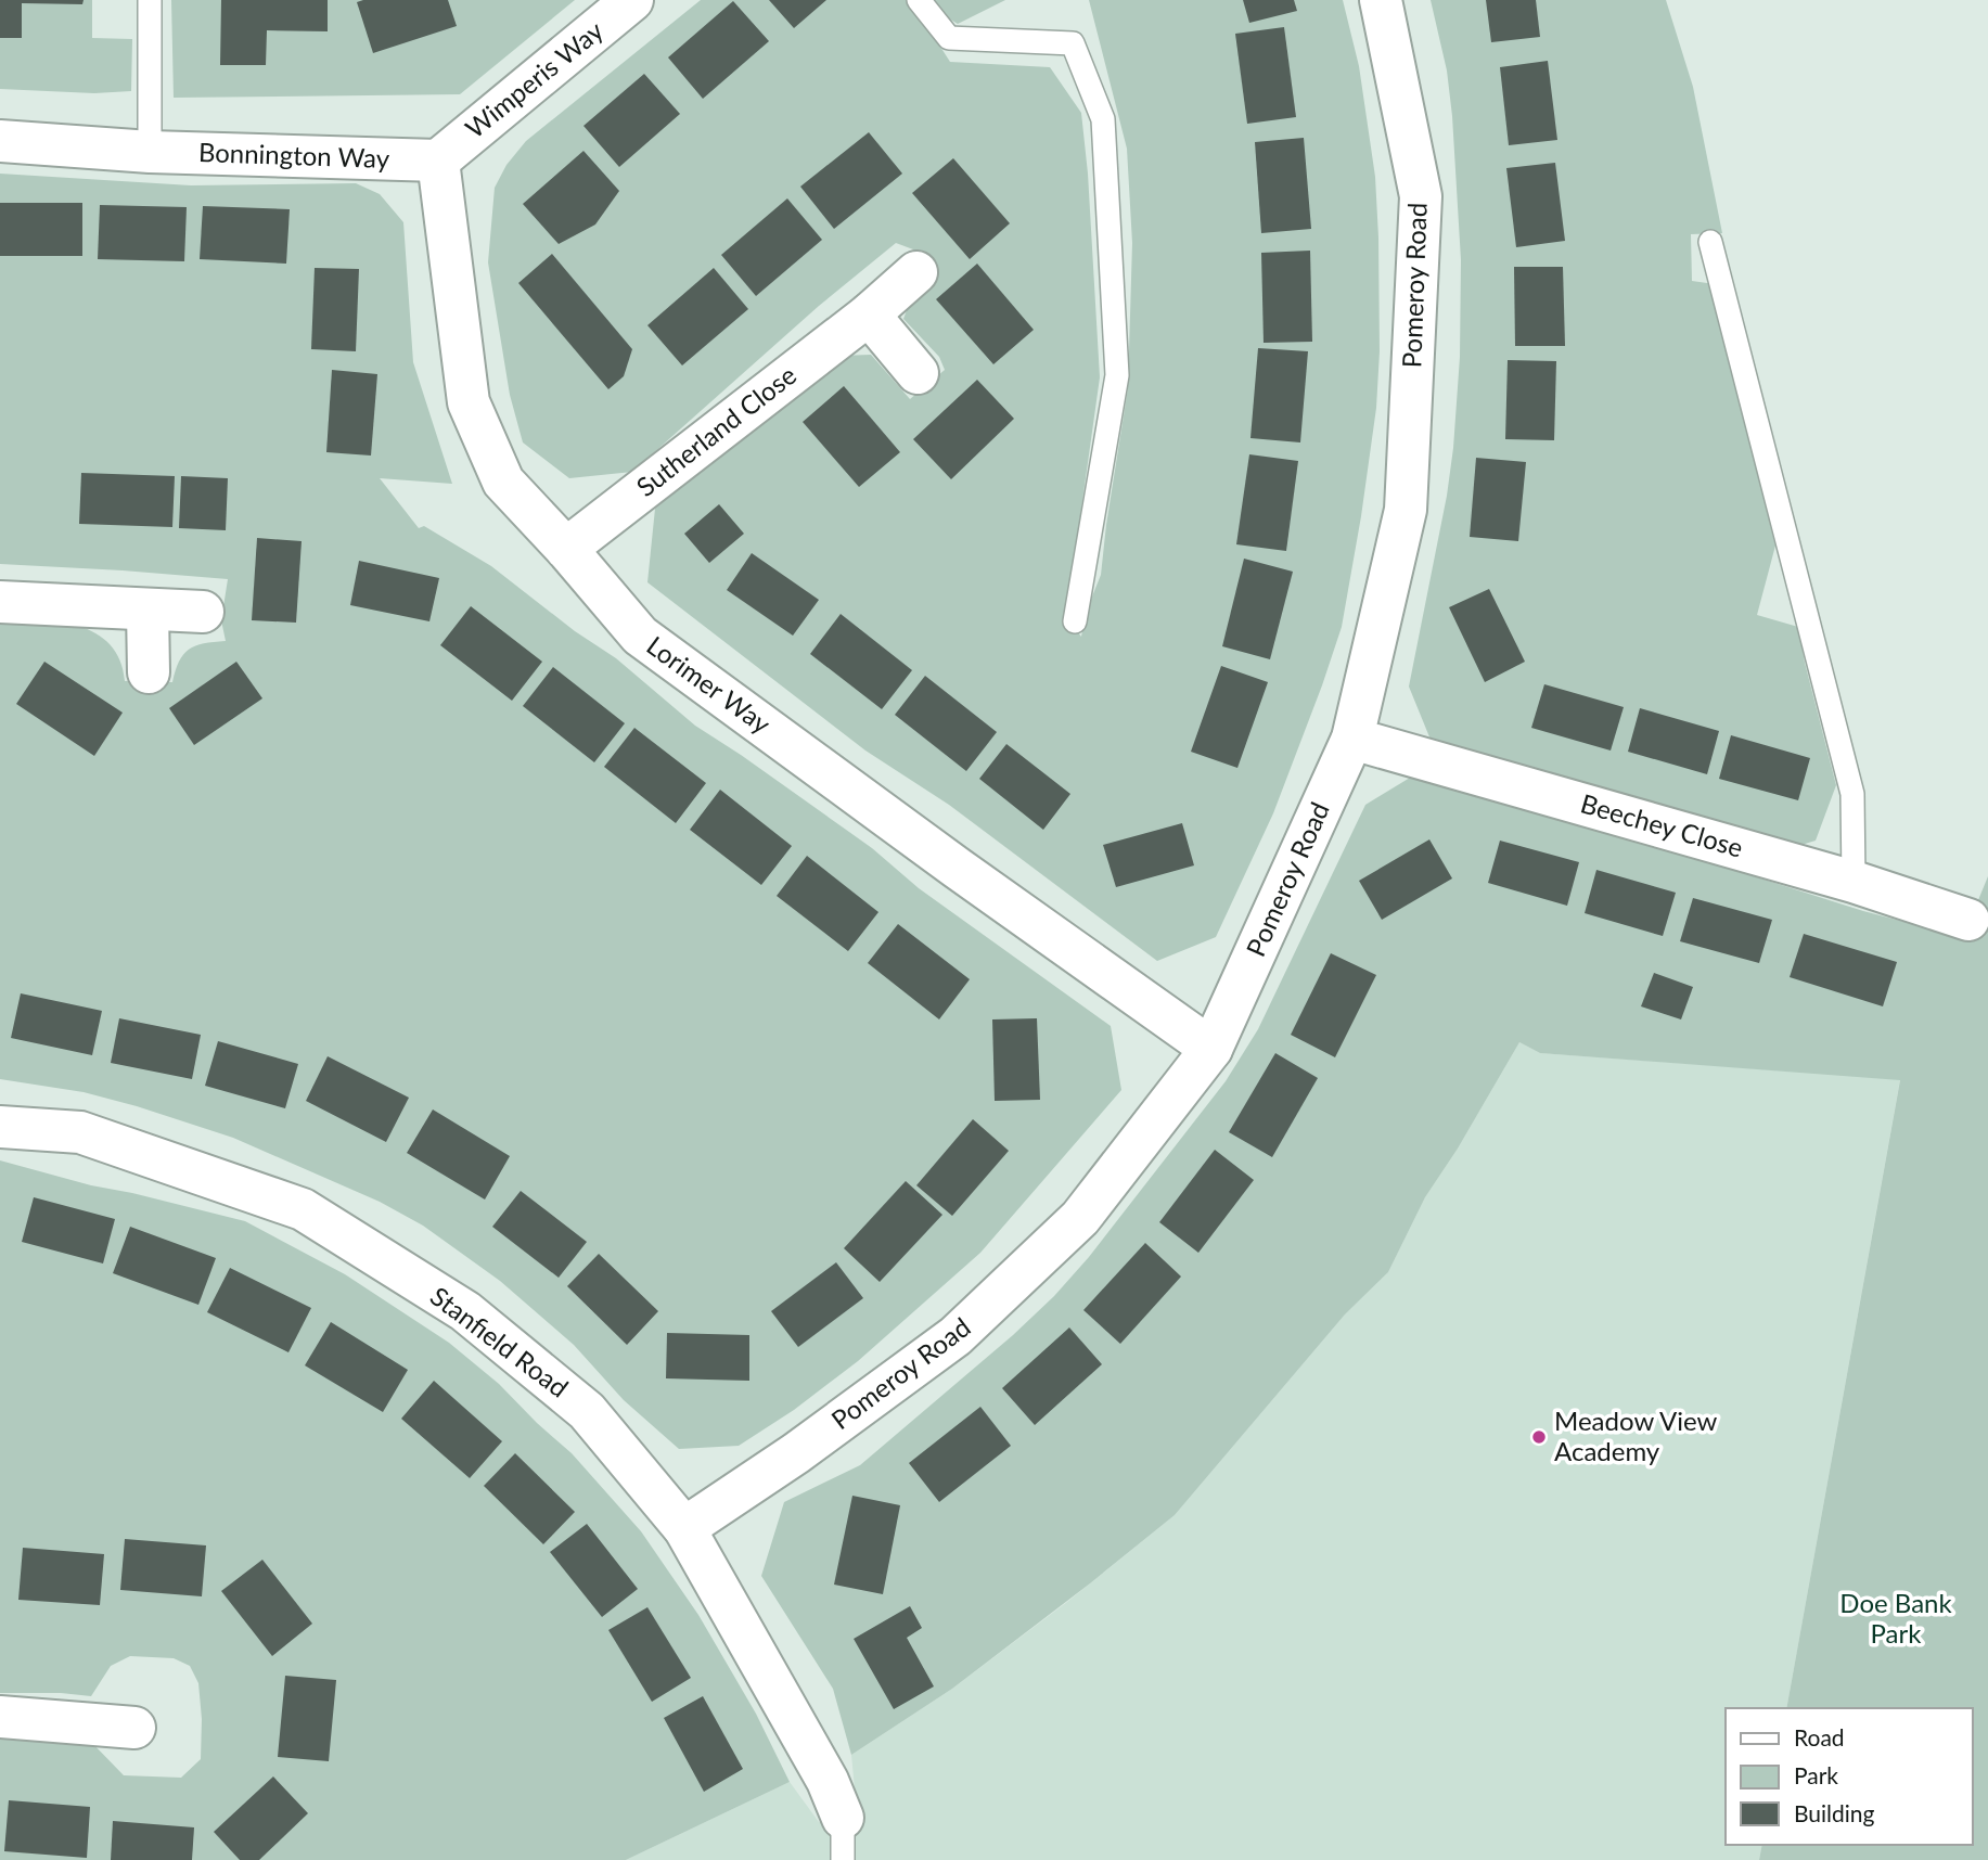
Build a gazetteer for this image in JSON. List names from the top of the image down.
{
  "streets": {
    "street": [
      "Wimperis Way",
      "Bonnington Way",
      "Pomeroy Road",
      "Sutherland Close",
      "Lorimer Way",
      "Beechey Close",
      "Stanfield Road"
    ]
  },
  "crossings": [
    ["Wimperis Way", "Bonnington Way"],
    ["Wimperis Way", "Lorimer Way"],
    ["Bonnington Way", "Lorimer Way"],
    ["Pomeroy Road", "Lorimer Way"],
    ["Pomeroy Road", "Beechey Close"],
    ["Pomeroy Road", "Stanfield Road"],
    ["Sutherland Close", "Lorimer Way"]
  ],
  "parks": ["Doe Bank Park"],
  "places": ["Meadow View Academy"],
  "legend": ["Road", "Park", "Building"]
}
